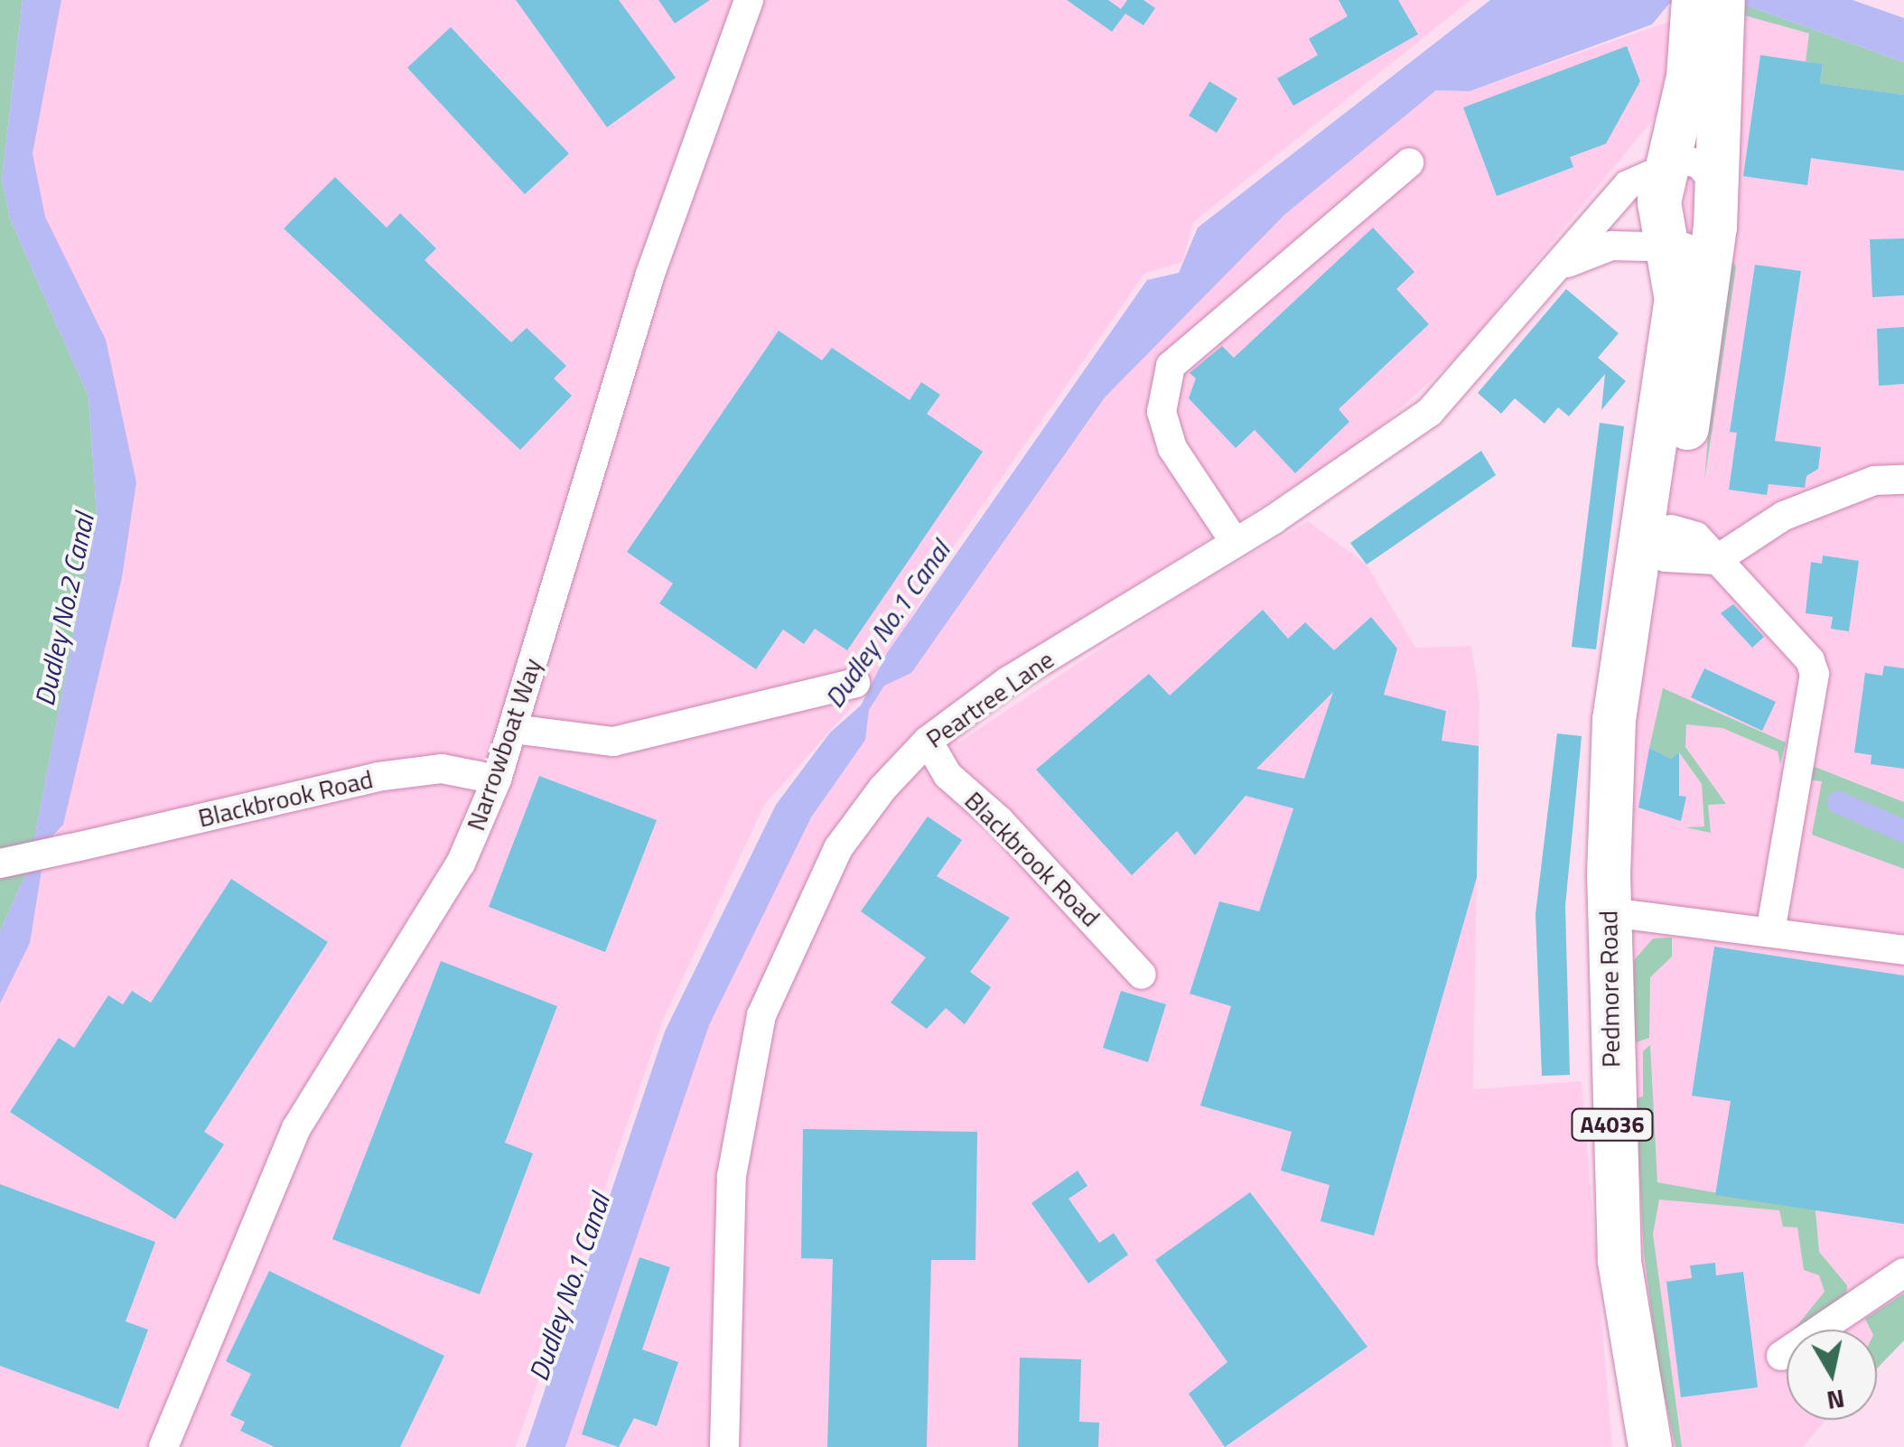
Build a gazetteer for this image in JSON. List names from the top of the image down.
{
  "streets": {
    "highway": ["Pedmore Road", "A4036"],
    "street": ["Peartree Lane", "Narrowboat Way", "Blackbrook Road"]
  },
  "crossings": [
    ["Peartree Lane", "Blackbrook Road"],
    ["Peartree Lane", "Pedmore Road"],
    ["Peartree Lane", "A4036"],
    ["Narrowboat Way", "Blackbrook Road"],
    ["Pedmore Road", "A4036"]
  ],
  "water": ["Dudley No.2 Canal", "Dudley No.1 Canal"],
  "north": "bottom"
}
